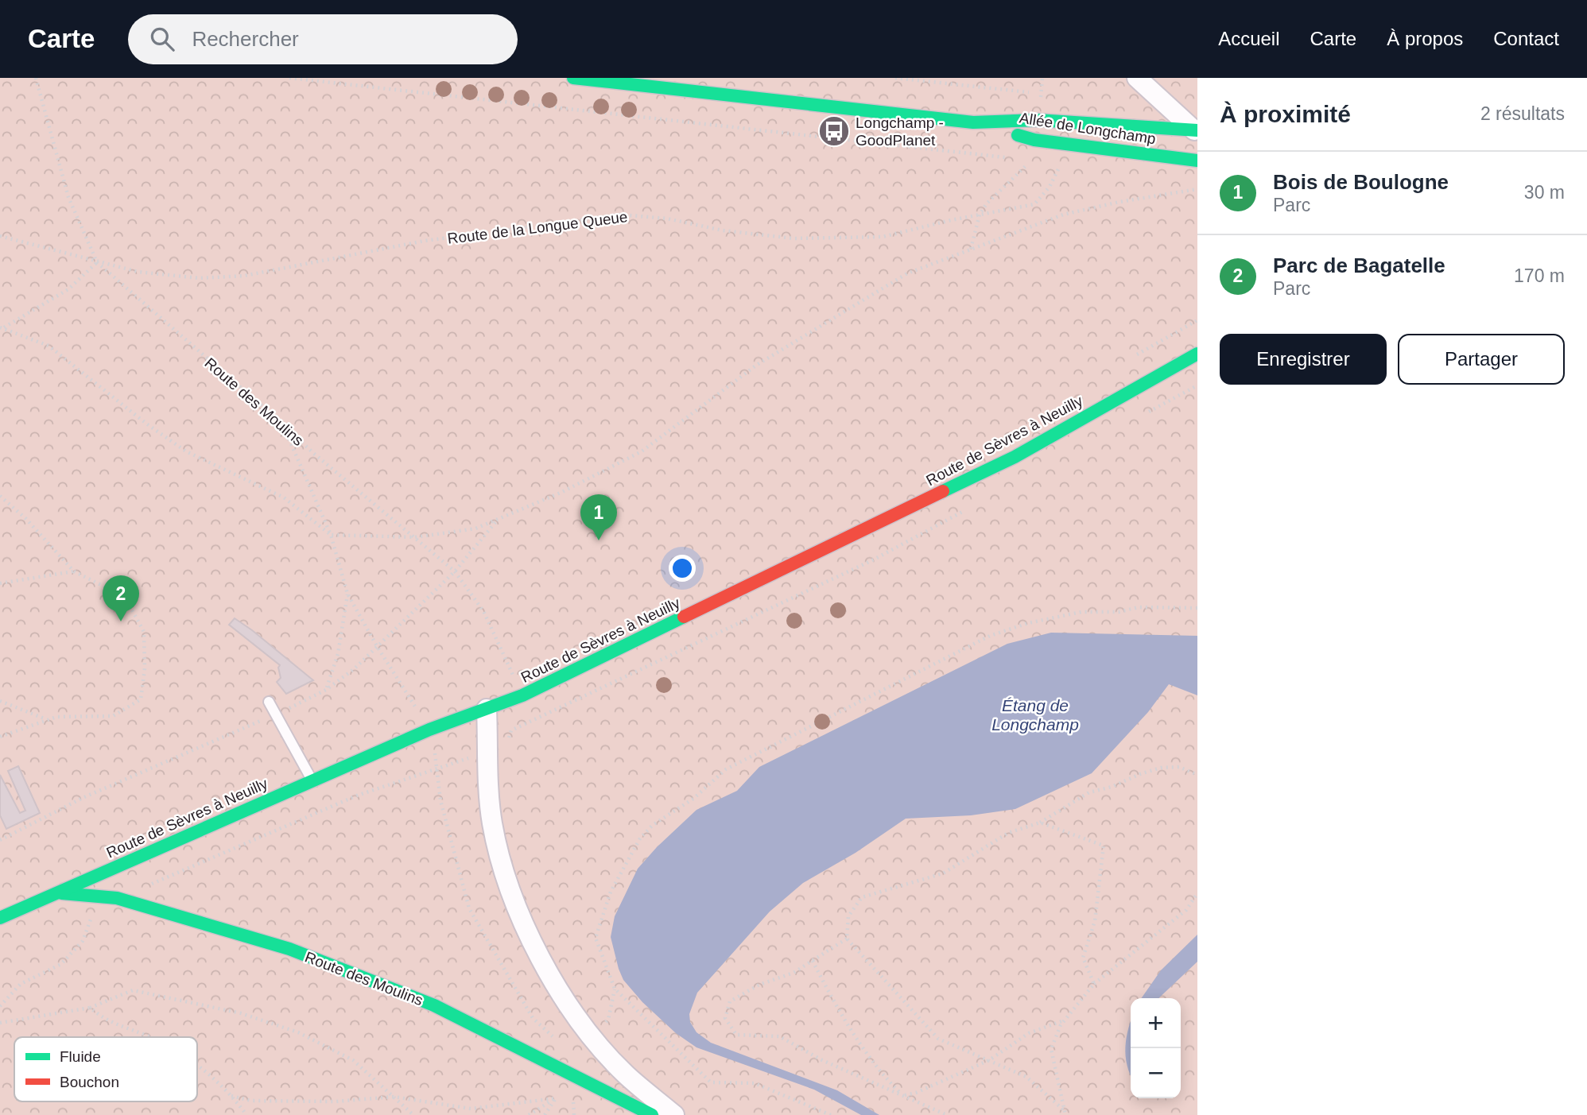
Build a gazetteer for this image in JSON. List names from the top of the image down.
{
  "streets": {
    "street": ["Allée de Longchamp", "Route des Moulins", "Route de Sèvres à Neuilly"],
    "path": ["Route de la Longue Queue"]
  },
  "crossings": [
    ["Route de la Longue Queue", "Route des Moulins"],
    ["Route des Moulins", "Route de Sèvres à Neuilly"]
  ],
  "water": ["Étang de Longchamp"],
  "places": {
    "bus stop": ["Longchamp - GoodPlanet"]
  },
  "legend": ["Fluide", "Bouchon"],
  "page": {
    "header": "Carte",
    "search": "Rechercher",
    "nav": [
      "Accueil",
      "Carte",
      "À propos",
      "Contact"
    ],
    "heading": ["À proximité", "2 résultats"],
    "list": [
      {
        "mark": "1",
        "name": "Bois de Boulogne",
        "note": "Parc",
        "value": "30 m"
      },
      {
        "mark": "2",
        "name": "Parc de Bagatelle",
        "note": "Parc",
        "value": "170 m"
      }
    ],
    "buttons": ["Enregistrer", "Partager"],
    "pins": ["1", "2"],
    "map_buttons": ["+", "−"]
  }
}
